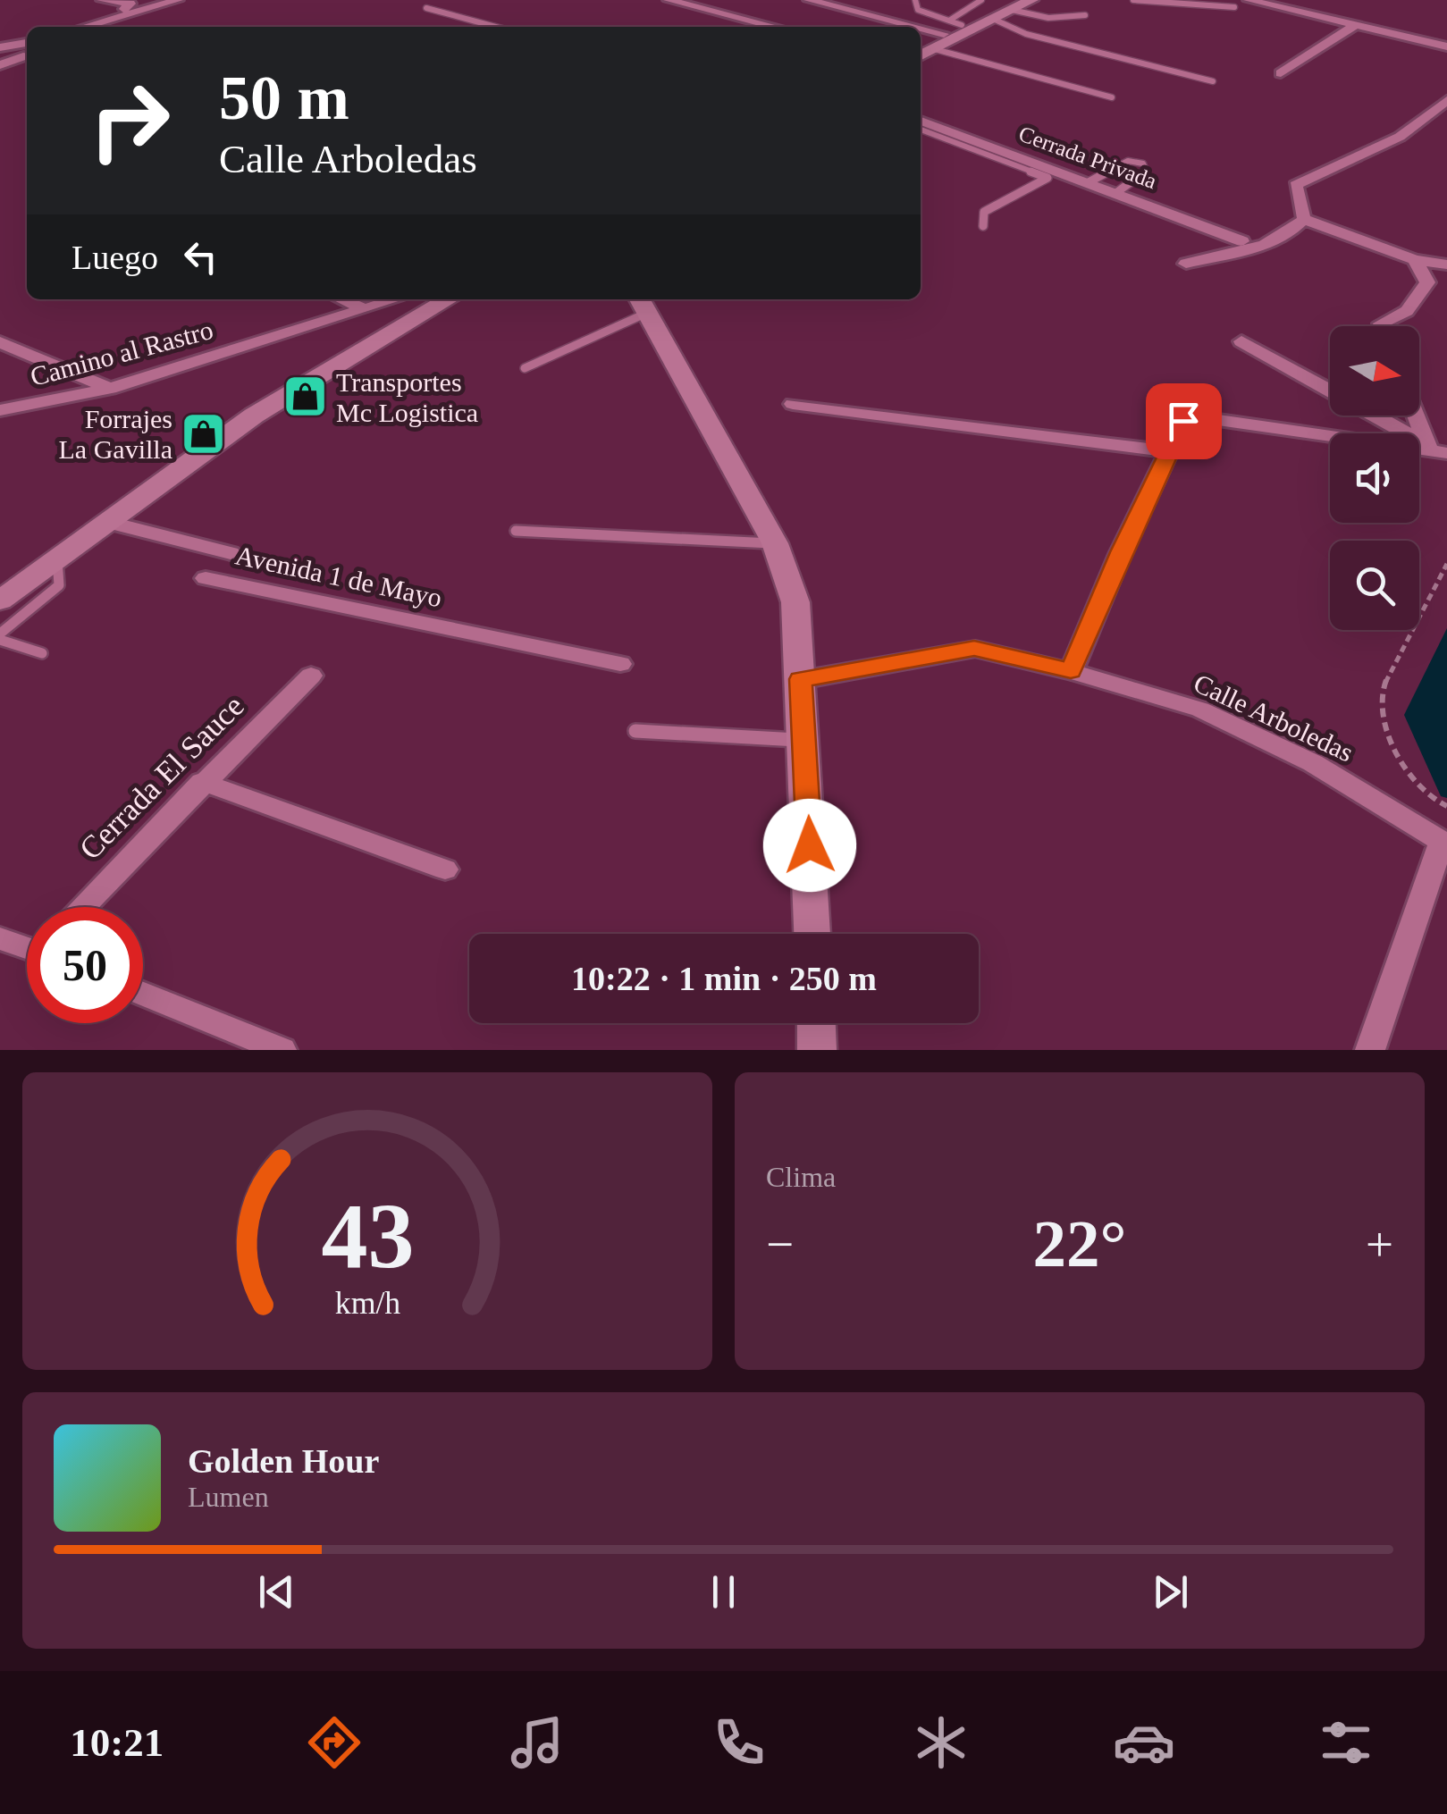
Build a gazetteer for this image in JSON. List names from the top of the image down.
{
  "streets": {
    "street": [
      "Cerrada Privada",
      "Camino al Rastro",
      "Avenida 1 de Mayo",
      "Calle Arboledas",
      "Cerrada El Sauce"
    ]
  },
  "places": {
    "shop": ["Transportes Mc Logistica", "Forrajes La Gavilla"]
  },
  "north": "right",
  "page": {
    "turn": ["50 m", "Calle Arboledas"],
    "then": "Luego",
    "limit": "50",
    "trip": "10:22 · 1 min · 250 m",
    "tile": "Clima",
    "heat": ["−", "22°", "+"],
    "song": ["Golden Hour", "Lumen"],
    "tabs": "10:21",
    "gauge": ["43", "km/h"]
  }
}
